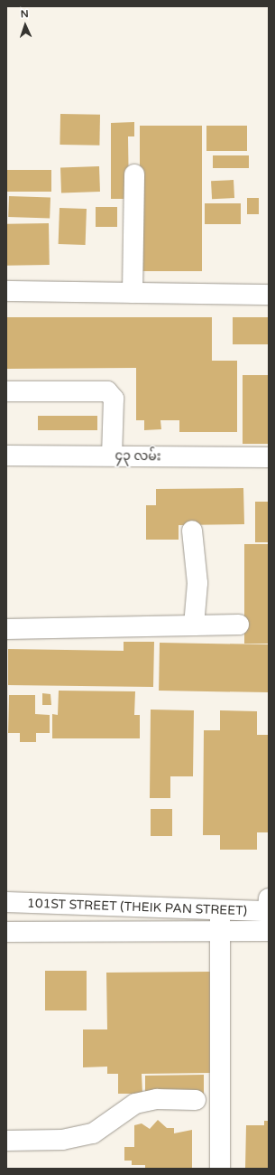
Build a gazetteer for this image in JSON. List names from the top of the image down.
{
  "streets": {
    "street": ["၄၃ လမ်း", "101ST STREET (THEIK PAN STREET)"]
  },
  "north": "top"
}
